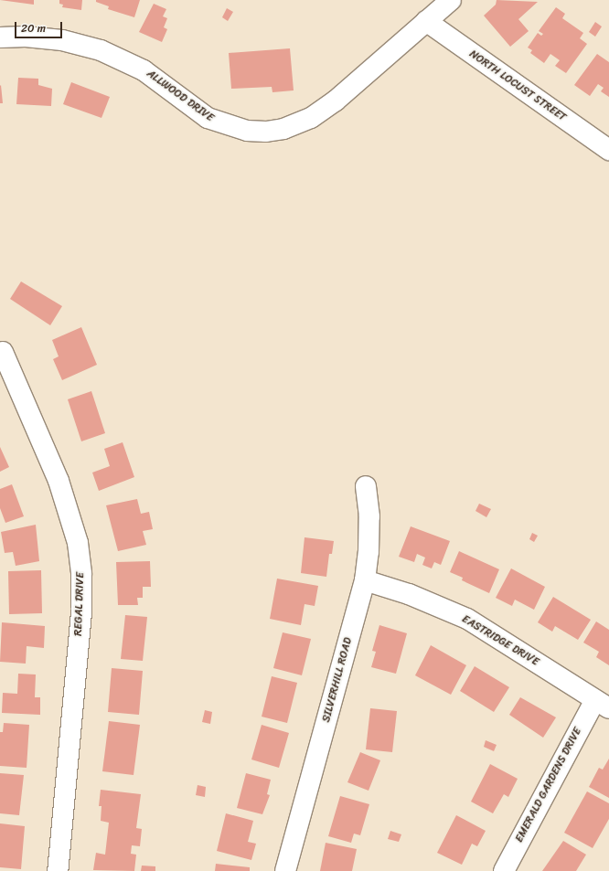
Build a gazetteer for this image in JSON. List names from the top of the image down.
{
  "streets": {
    "street": [
      "NORTH LOCUST STREET",
      "ALLWOOD DRIVE",
      "REGAL DRIVE",
      "EASTRIDGE DRIVE",
      "SILVERHILL ROAD",
      "EMERALD GARDENS DRIVE"
    ]
  },
  "crossings": [
    ["NORTH LOCUST STREET", "ALLWOOD DRIVE"],
    ["EASTRIDGE DRIVE", "SILVERHILL ROAD"],
    ["EASTRIDGE DRIVE", "EMERALD GARDENS DRIVE"]
  ],
  "scale_bar": "20 m"
}
